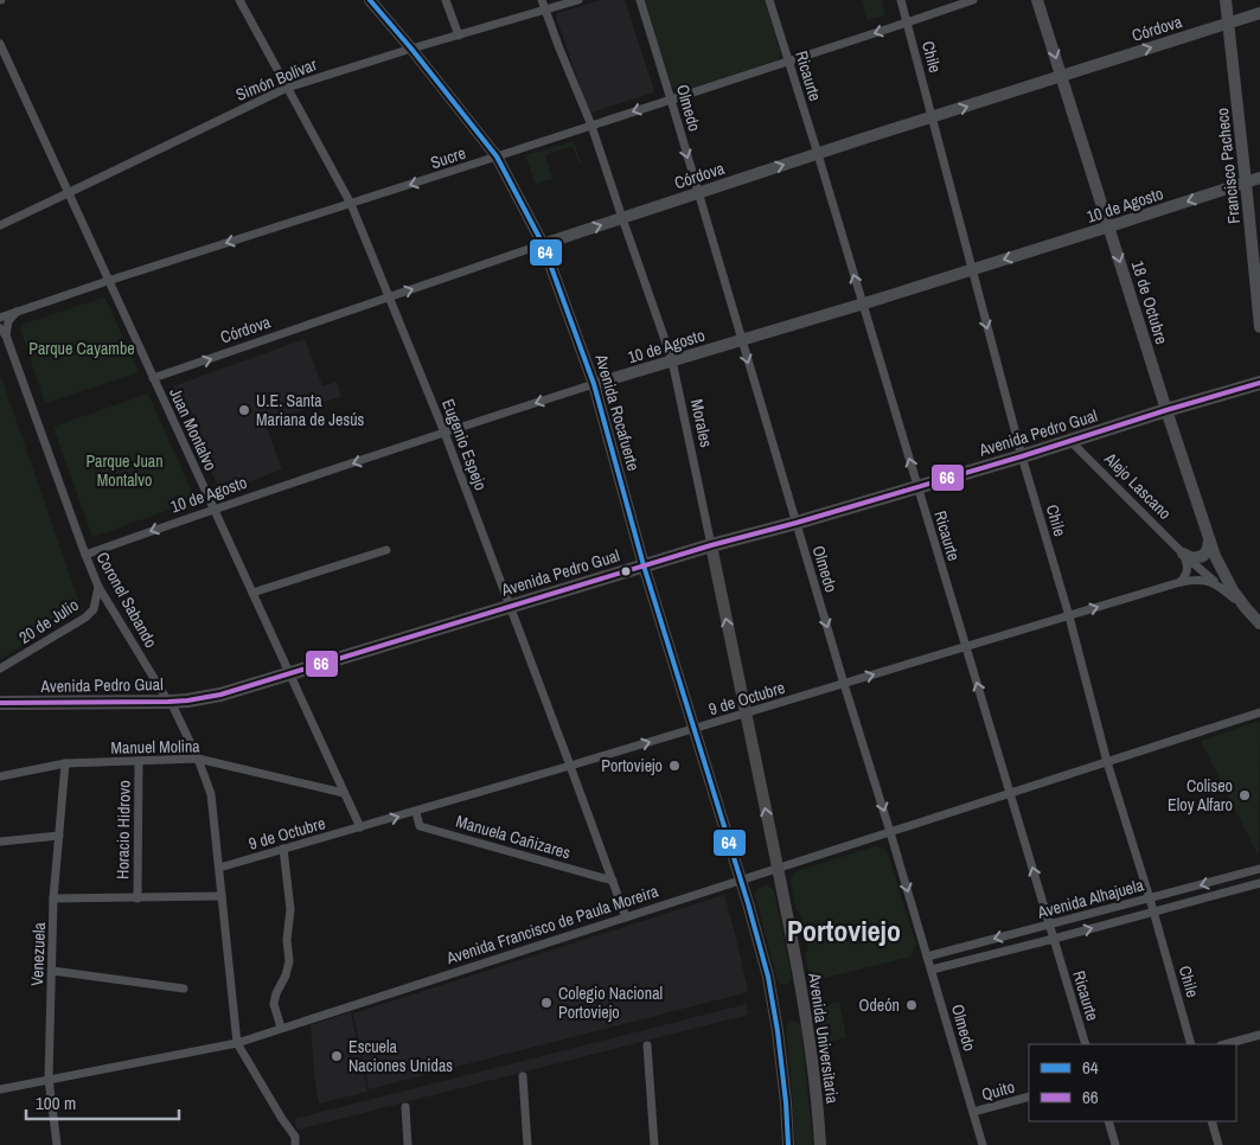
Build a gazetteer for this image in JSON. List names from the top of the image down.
{
  "streets": {
    "highway": ["Avenida Pedro Gual"],
    "main road": ["Avenida Rocafuerte", "Morales", "Avenida Universitaria"],
    "street": [
      "Córdova",
      "Chile",
      "Ricaurte",
      "Simón Bolívar",
      "Olmedo",
      "Sucre",
      "Francisco Pacheco",
      "10 de Agosto",
      "18 de Octubre",
      "Juan Montalvo",
      "Eugenio Espejo",
      "Alejo Lascano",
      "Coronel Sabando",
      "20 de Julio",
      "9 de Octubre",
      "Manuel Molina",
      "Horacio Hidrovo",
      "Manuela Cañizares",
      "Avenida Alhajuela",
      "Avenida Francisco de Paula Moreira",
      "Venezuela",
      "Quito"
    ]
  },
  "crossings": [
    ["Córdova", "Chile"],
    ["Córdova", "Ricaurte"],
    ["Córdova", "Olmedo"],
    ["Córdova", "Francisco Pacheco"],
    ["Córdova", "18 de Octubre"],
    ["Córdova", "Avenida Rocafuerte"],
    ["Córdova", "Morales"],
    ["Córdova", "Juan Montalvo"],
    ["Córdova", "Eugenio Espejo"],
    ["Chile", "Sucre"],
    ["Chile", "10 de Agosto"],
    ["Chile", "Avenida Pedro Gual"],
    ["Chile", "9 de Octubre"],
    ["Chile", "Avenida Alhajuela"],
    ["Chile", "Avenida Francisco de Paula Moreira"],
    ["Ricaurte", "Sucre"],
    ["Ricaurte", "10 de Agosto"],
    ["Ricaurte", "Avenida Pedro Gual"],
    ["Ricaurte", "9 de Octubre"],
    ["Ricaurte", "Avenida Alhajuela"],
    ["Ricaurte", "Avenida Francisco de Paula Moreira"],
    ["Simón Bolívar", "Avenida Rocafuerte"],
    ["Simón Bolívar", "Morales"],
    ["Simón Bolívar", "Juan Montalvo"],
    ["Simón Bolívar", "Eugenio Espejo"],
    ["Olmedo", "Sucre"],
    ["Olmedo", "10 de Agosto"],
    ["Olmedo", "Avenida Pedro Gual"],
    ["Olmedo", "9 de Octubre"],
    ["Olmedo", "Avenida Alhajuela"],
    ["Olmedo", "Avenida Francisco de Paula Moreira"],
    ["Olmedo", "Quito"],
    ["Sucre", "Avenida Rocafuerte"],
    ["Sucre", "Morales"],
    ["Sucre", "Juan Montalvo"],
    ["Sucre", "Eugenio Espejo"],
    ["Francisco Pacheco", "10 de Agosto"],
    ["10 de Agosto", "18 de Octubre"],
    ["10 de Agosto", "Avenida Rocafuerte"],
    ["10 de Agosto", "Morales"],
    ["10 de Agosto", "Juan Montalvo"],
    ["10 de Agosto", "Eugenio Espejo"],
    ["10 de Agosto", "Coronel Sabando"],
    ["18 de Octubre", "Avenida Pedro Gual"],
    ["18 de Octubre", "Alejo Lascano"],
    ["Avenida Rocafuerte", "Avenida Pedro Gual"],
    ["Avenida Rocafuerte", "9 de Octubre"],
    ["Avenida Rocafuerte", "Avenida Francisco de Paula Moreira"],
    ["Morales", "Avenida Pedro Gual"],
    ["Morales", "9 de Octubre"],
    ["Morales", "Avenida Francisco de Paula Moreira"],
    ["Morales", "Avenida Universitaria"],
    ["Juan Montalvo", "Avenida Pedro Gual"],
    ["Juan Montalvo", "9 de Octubre"],
    ["Juan Montalvo", "Manuel Molina"],
    ["Avenida Pedro Gual", "Eugenio Espejo"],
    ["Avenida Pedro Gual", "Alejo Lascano"],
    ["Avenida Pedro Gual", "Coronel Sabando"],
    ["Eugenio Espejo", "9 de Octubre"],
    ["Eugenio Espejo", "Manuela Cañizares"],
    ["Eugenio Espejo", "Avenida Francisco de Paula Moreira"],
    ["Coronel Sabando", "20 de Julio"],
    ["Coronel Sabando", "9 de Octubre"],
    ["Coronel Sabando", "Manuel Molina"],
    ["Coronel Sabando", "Avenida Francisco de Paula Moreira"],
    ["9 de Octubre", "Manuela Cañizares"],
    ["Manuel Molina", "Horacio Hidrovo"],
    ["Manuel Molina", "Venezuela"],
    ["Avenida Francisco de Paula Moreira", "Venezuela"],
    ["Avenida Francisco de Paula Moreira", "Avenida Universitaria"]
  ],
  "one_way": [
    "Córdova",
    "Ricaurte",
    "Olmedo",
    "Sucre",
    "10 de Agosto",
    "18 de Octubre",
    "Morales",
    "9 de Octubre"
  ],
  "districts": ["Portoviejo"],
  "parks": ["Parque Cayambe", "Parque Juan Montalvo"],
  "places": [
    "U.E. Santa Mariana de Jesús",
    "Portoviejo",
    "Coliseo Eloy Alfaro",
    "Colegio Nacional Portoviejo",
    "Odeón",
    "Escuela Naciones Unidas"
  ],
  "lines": ["transit line 64", "transit line 66"],
  "legend": ["64", "66"],
  "scale_bar": "100 m"
}
